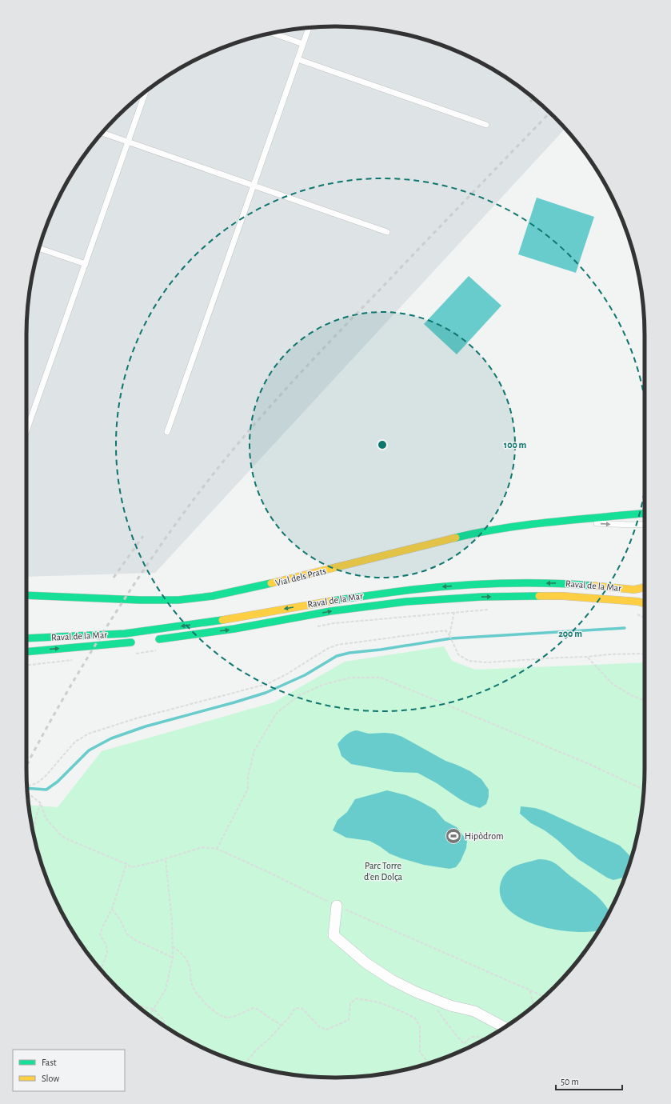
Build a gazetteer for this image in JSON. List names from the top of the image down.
{
  "streets": {
    "street": ["Vial dels Prats", "Raval de la Mar"]
  },
  "parks": ["Parc Torre d'en Dolça"],
  "places": {
    "sports": ["Hipòdrom"]
  },
  "legend": ["Fast", "Slow"],
  "scale_bar": "50 m",
  "rings": ["100 m", "200 m"]
}
